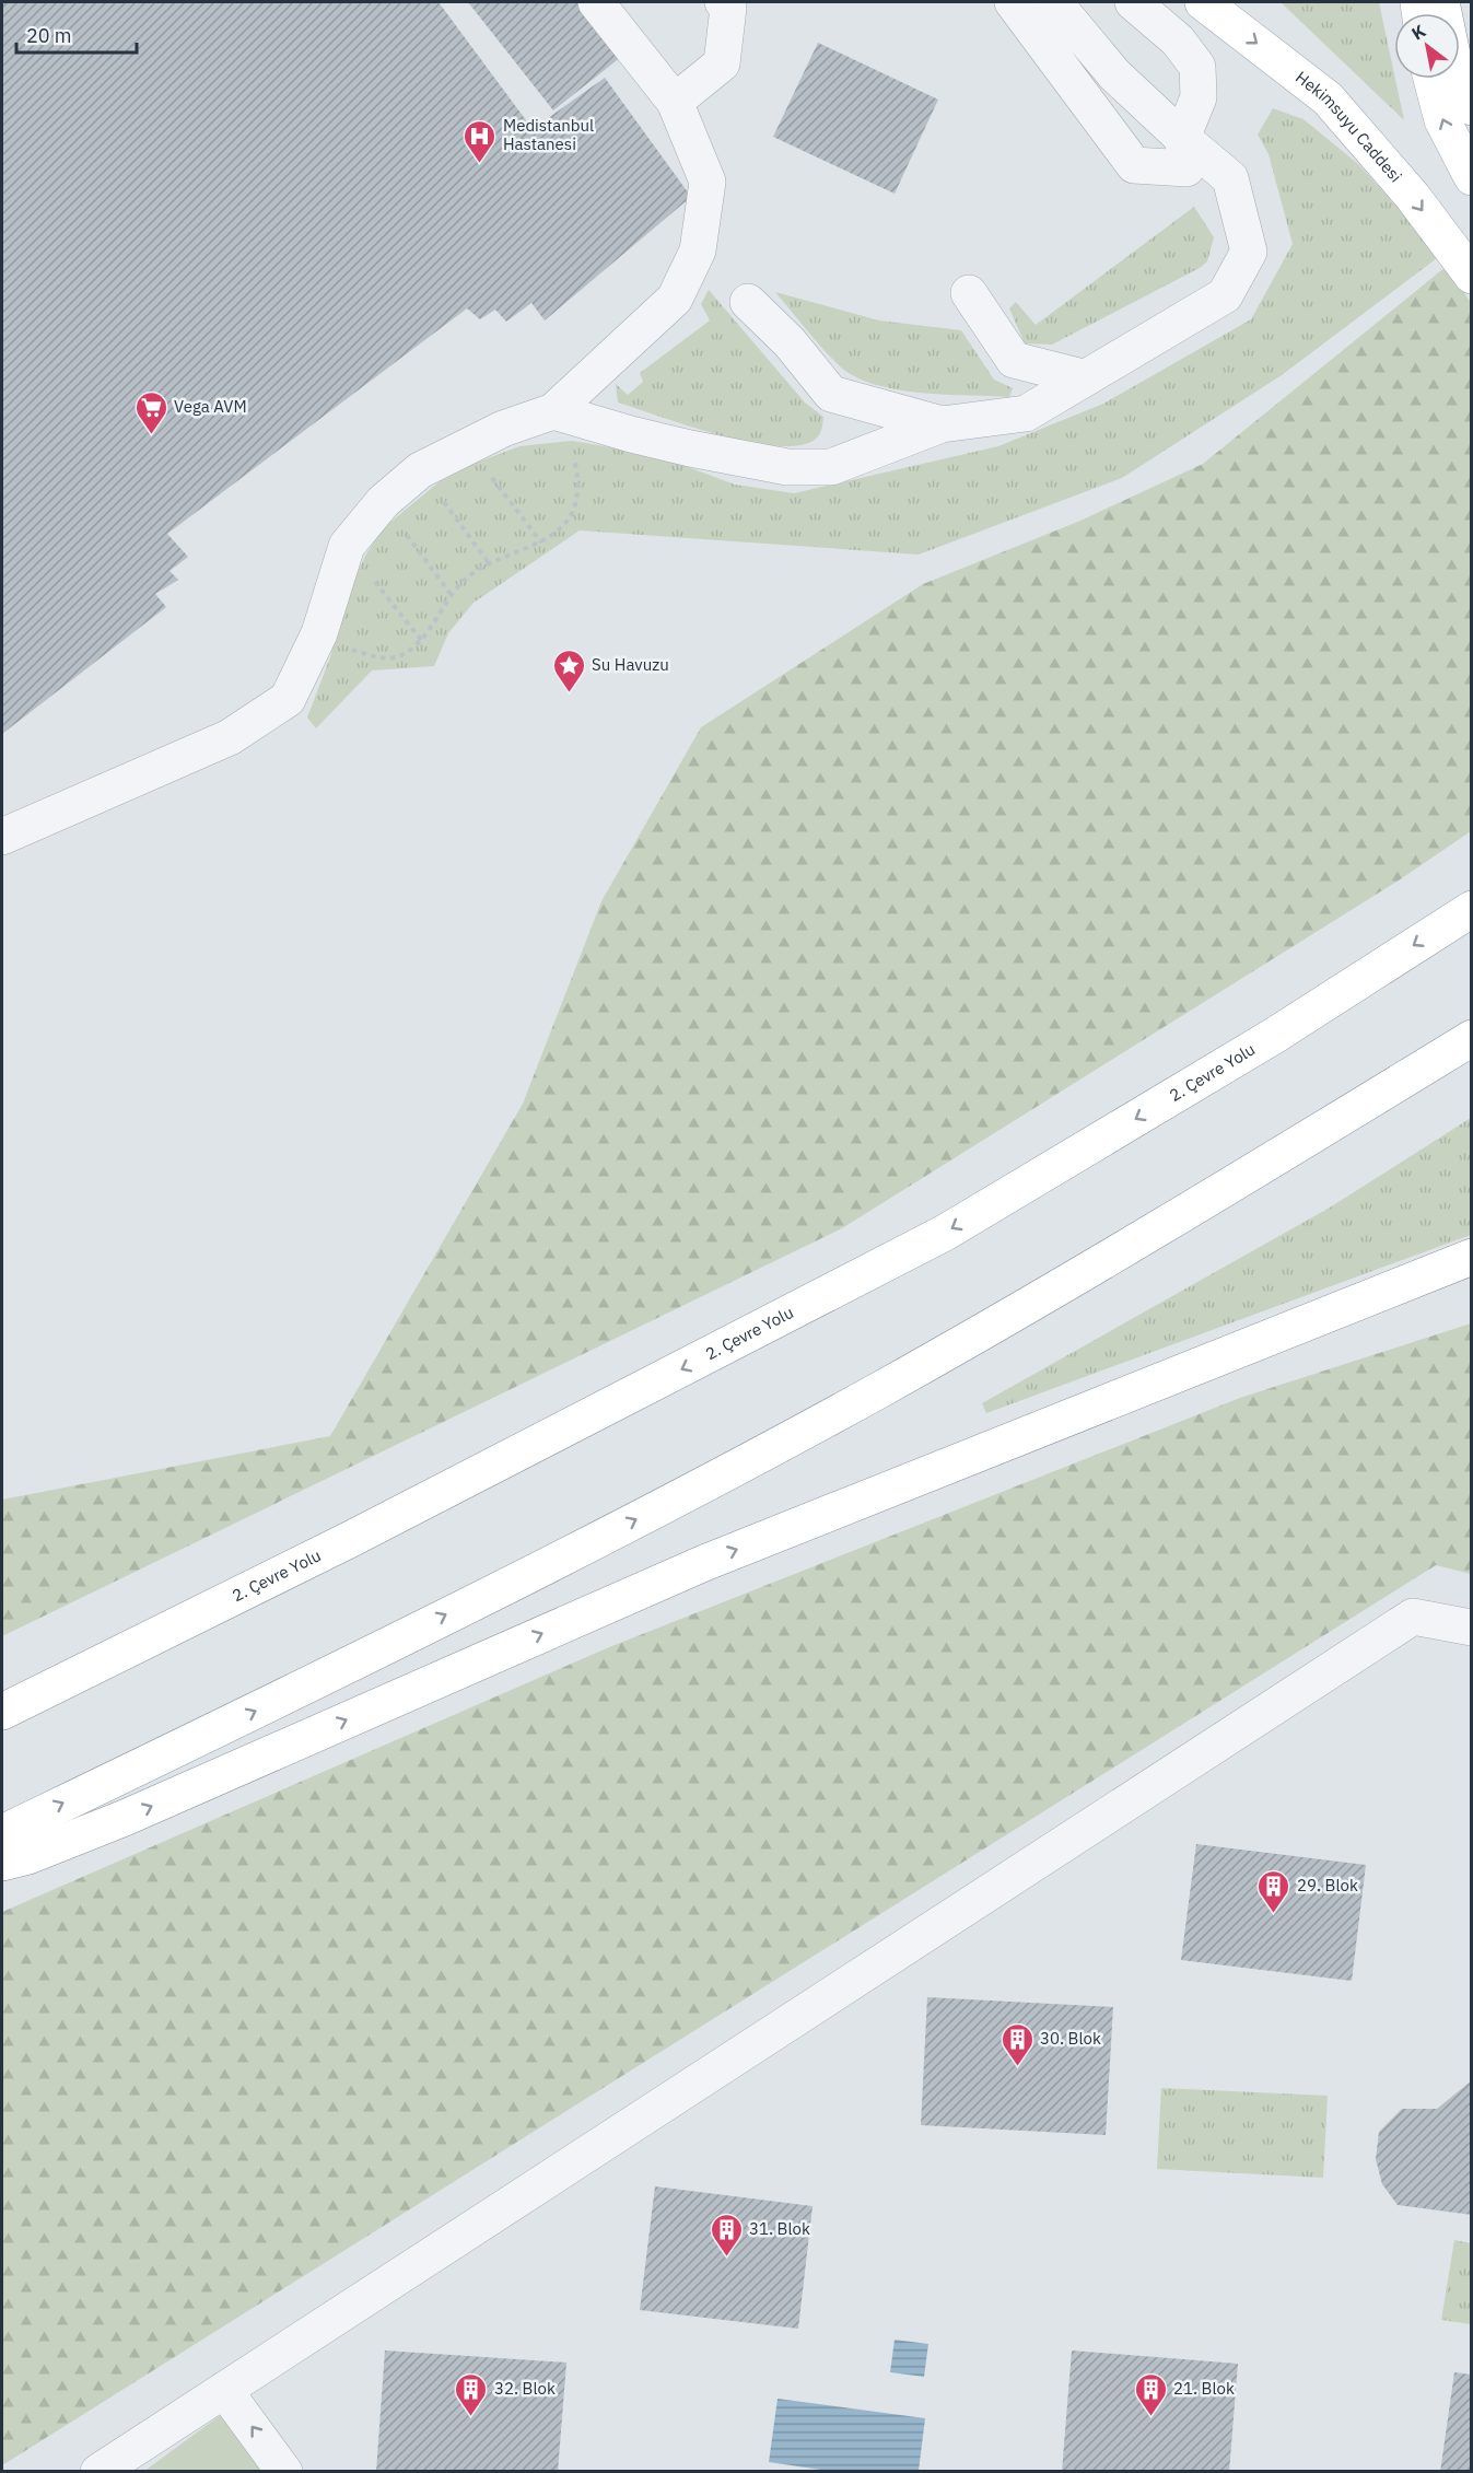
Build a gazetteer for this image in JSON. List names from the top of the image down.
{
  "streets": {
    "main road": ["Hekimsuyu Caddesi", "2. Çevre Yolu"]
  },
  "one_way": ["Hekimsuyu Caddesi"],
  "places": {
    "hospital": ["Medistanbul Hastanesi"],
    "supermarket": ["Vega AVM"],
    "place": ["Su Havuzu"],
    "building": [
      "29. Blok",
      "30. Blok",
      "31. Blok",
      "32. Blok",
      "21. Blok"
    ]
  },
  "scale_bar": "20 m",
  "north": "top left"
}
